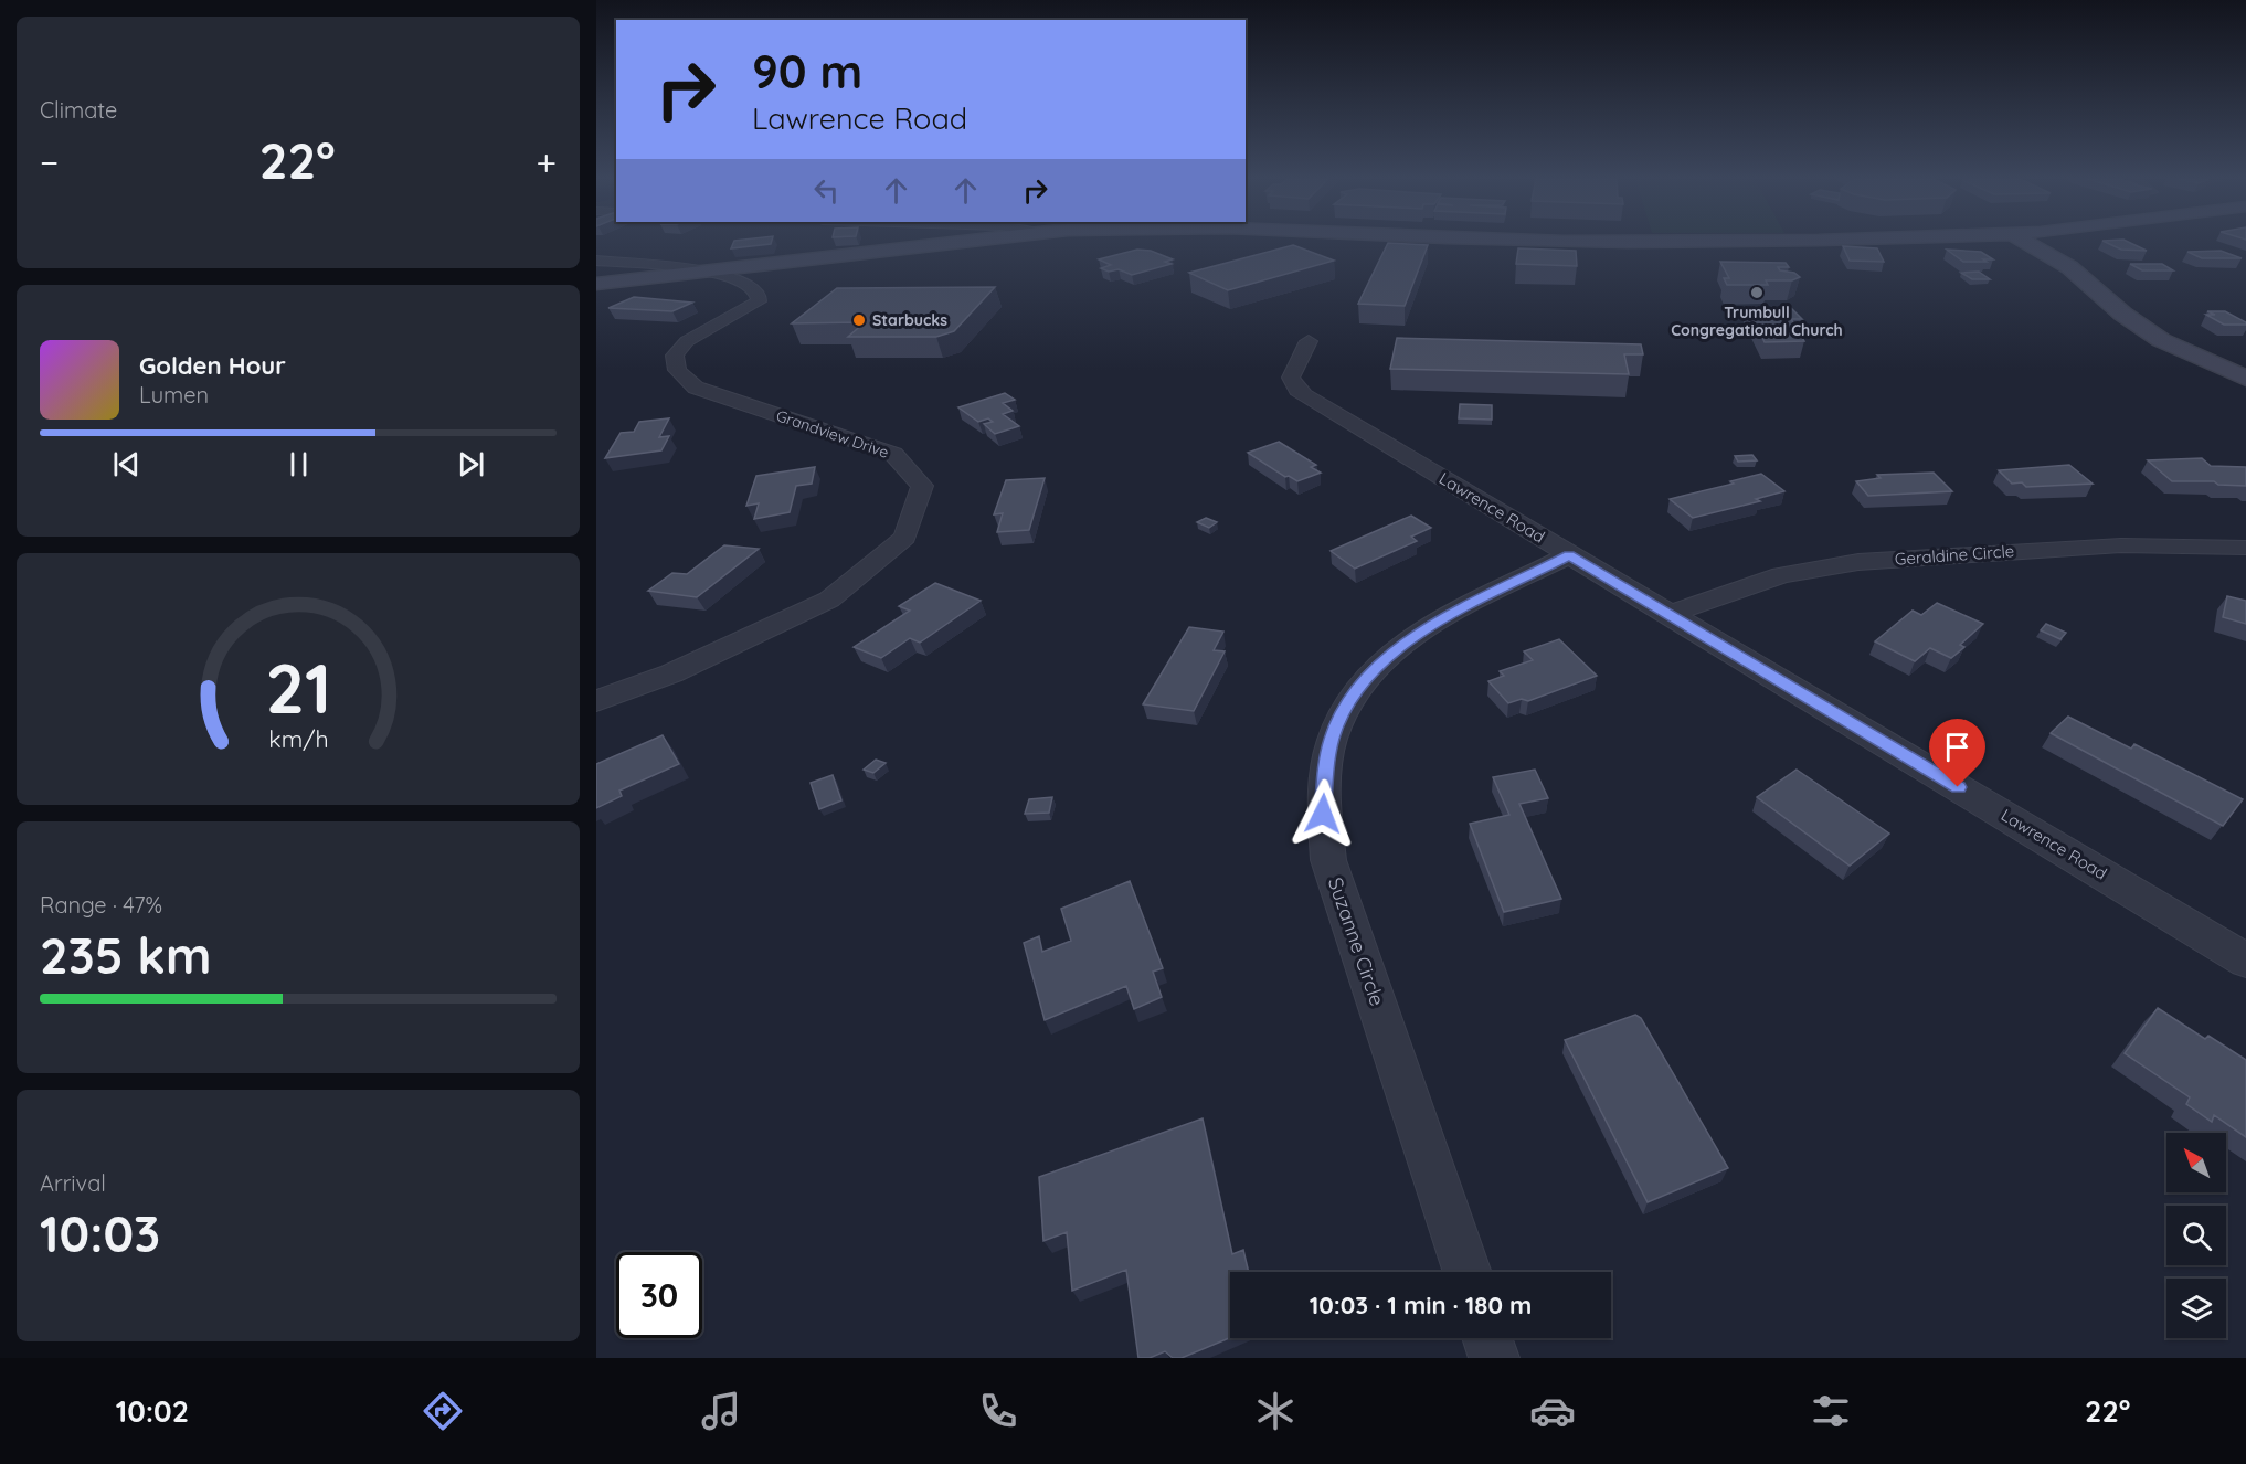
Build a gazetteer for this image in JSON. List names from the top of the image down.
{
  "streets": {
    "street": [
      "Grandview Drive",
      "Lawrence Road",
      "Geraldine Circle",
      "Suzanne Circle"
    ]
  },
  "crossings": [
    ["Lawrence Road", "Geraldine Circle"],
    ["Lawrence Road", "Suzanne Circle"]
  ],
  "places": ["Trumbull Congregational Church", "Starbucks"],
  "north": "top left",
  "page": {
    "tile": [
      "Climate",
      ["Range · 47%", "235 km"],
      ["Arrival", "10:03"]
    ],
    "turn": ["90 m", "Lawrence Road"],
    "heat": ["−", "22°", "+"],
    "song": ["Golden Hour", "Lumen"],
    "limit": "30",
    "trip": "10:03 · 1 min · 180 m",
    "tabs": ["10:02", "22°"],
    "gauge": ["21", "km/h"]
  }
}
